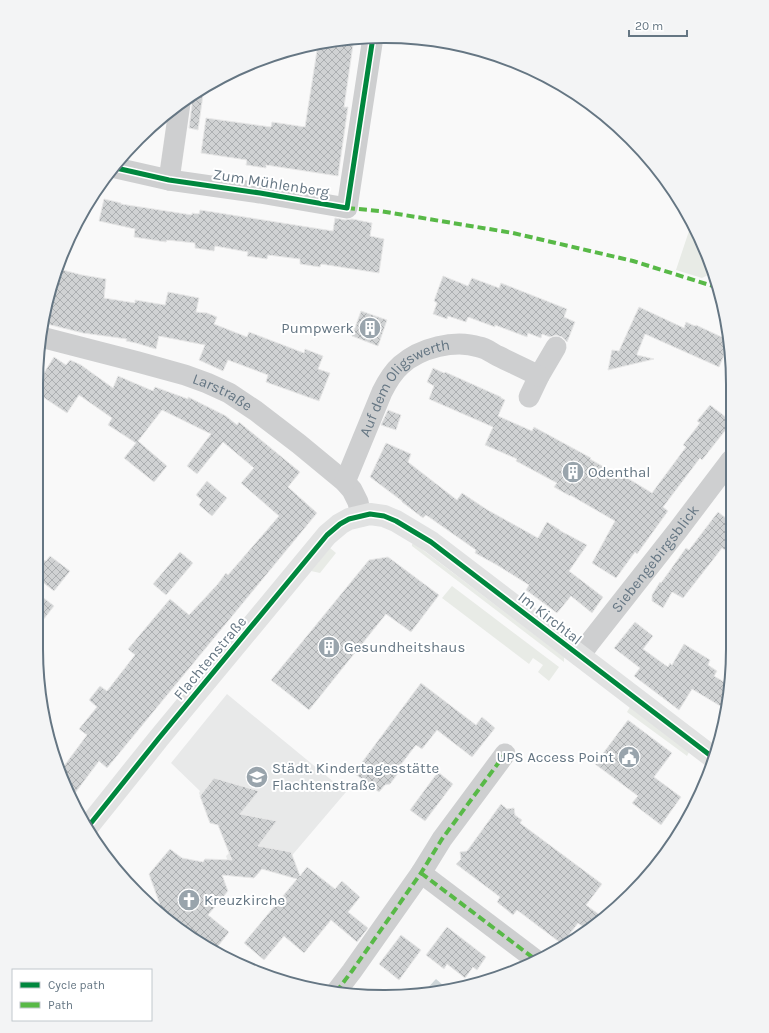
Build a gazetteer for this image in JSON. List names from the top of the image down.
{
  "streets": {
    "street": [
      "Zum Mühlenberg",
      "Auf dem Oligswerth",
      "Larstraße",
      "Siebengebirgsblick",
      "Im Kirchtal",
      "Flachtenstraße"
    ]
  },
  "crossings": [
    ["Auf dem Oligswerth", "Larstraße"],
    ["Larstraße", "Im Kirchtal"],
    ["Larstraße", "Flachtenstraße"],
    ["Siebengebirgsblick", "Im Kirchtal"],
    ["Im Kirchtal", "Flachtenstraße"]
  ],
  "places": {
    "building": ["Pumpwerk", "Odenthal", "Gesundheitshaus"],
    "public building": ["UPS Access Point"],
    "school or university": ["Städt. Kindertagesstätte Flachtenstraße"],
    "church": ["Kreuzkirche"]
  },
  "legend": ["Cycle path", "Path"],
  "scale_bar": "20 m"
}
